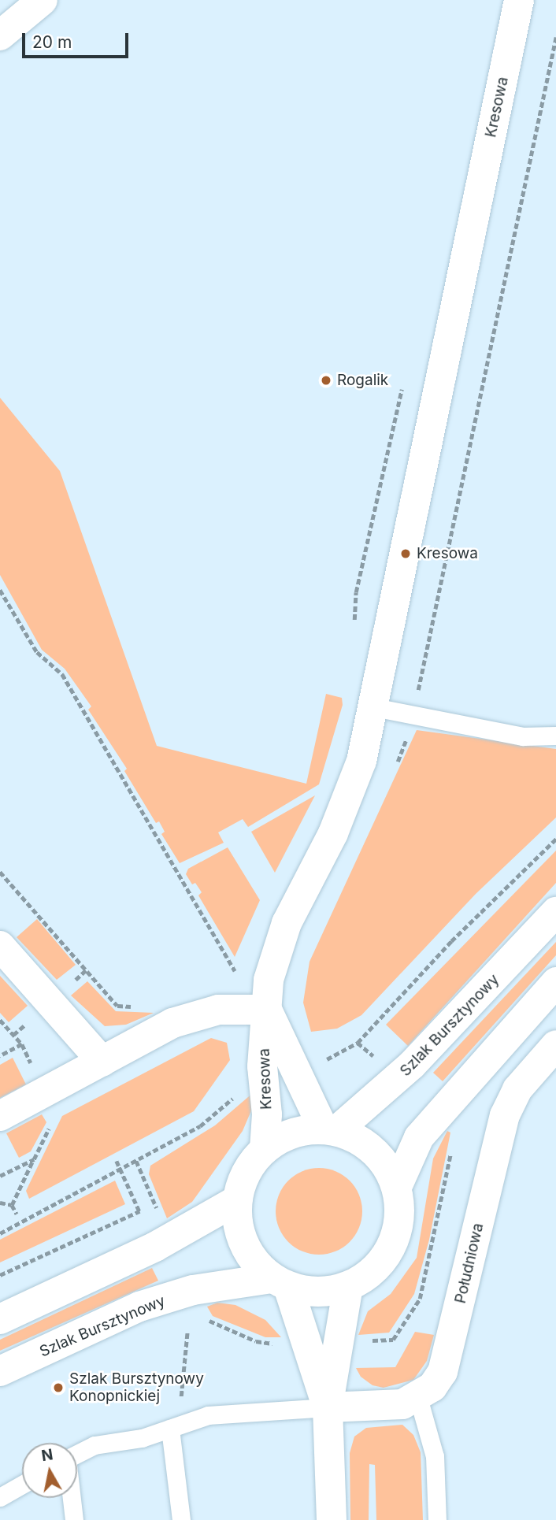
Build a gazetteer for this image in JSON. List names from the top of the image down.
{
  "streets": {
    "street": ["Kresowa", "Szlak Bursztynowy", "Południowa"]
  },
  "crossings": [
    ["Kresowa", "Szlak Bursztynowy"]
  ],
  "places": ["Rogalik", "Kresowa", "Szlak Bursztynowy Konopnickiej"],
  "scale_bar": "20 m",
  "north": "top"
}
